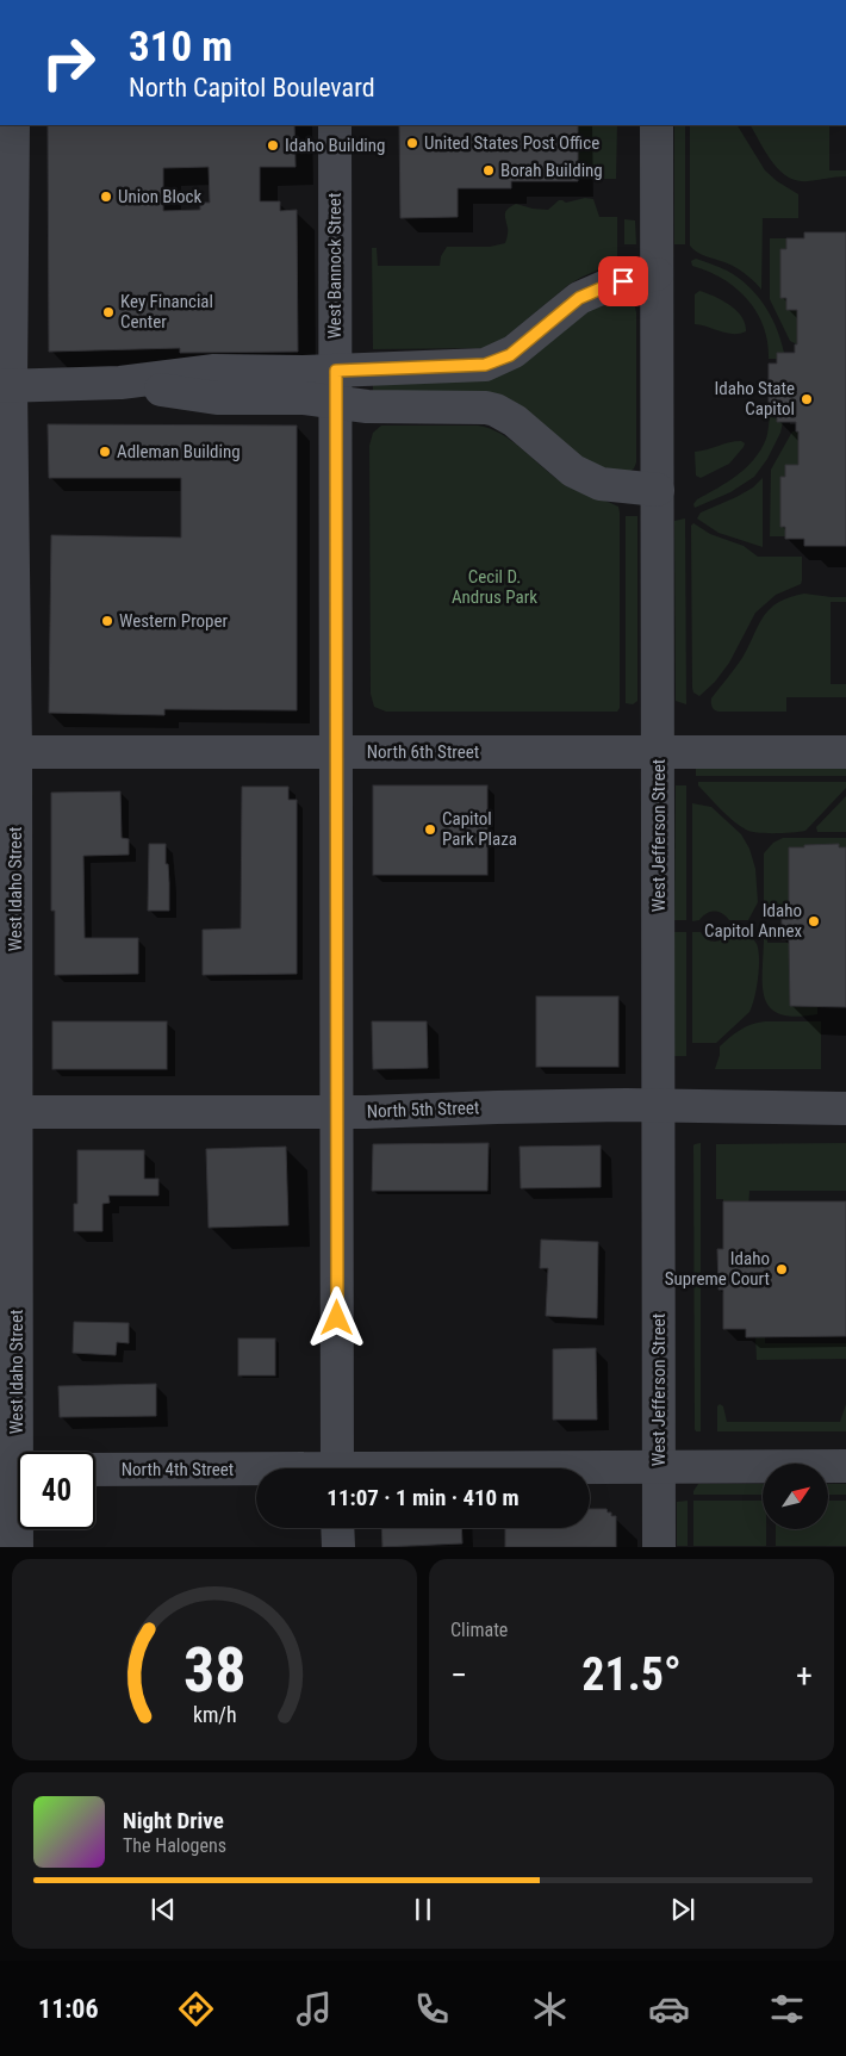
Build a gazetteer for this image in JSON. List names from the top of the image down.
{
  "streets": {
    "street": [
      "West Bannock Street",
      "North 6th Street",
      "West Jefferson Street",
      "West Idaho Street",
      "North 5th Street",
      "North 4th Street"
    ]
  },
  "crossings": [
    ["West Bannock Street", "North 6th Street"],
    ["West Bannock Street", "North 5th Street"],
    ["North 6th Street", "West Jefferson Street"],
    ["North 6th Street", "West Idaho Street"],
    ["West Jefferson Street", "North 5th Street"],
    ["West Jefferson Street", "North 4th Street"],
    ["West Idaho Street", "North 5th Street"]
  ],
  "parks": ["Cecil D. Andrus Park"],
  "places": [
    "United States Post Office",
    "Idaho Building",
    "Borah Building",
    "Union Block",
    "Key Financial Center",
    "Idaho State Capitol",
    "Adleman Building",
    "Western Proper",
    "Capitol Park Plaza",
    "Idaho Capitol Annex",
    "Idaho Supreme Court"
  ],
  "north": "top right",
  "page": {
    "turn": ["310 m", "North Capitol Boulevard"],
    "limit": "40",
    "trip": "11:07 · 1 min · 410 m",
    "tile": "Climate",
    "heat": ["−", "21.5°", "+"],
    "song": ["Night Drive", "The Halogens"],
    "tabs": "11:06",
    "gauge": ["38", "km/h"]
  }
}
